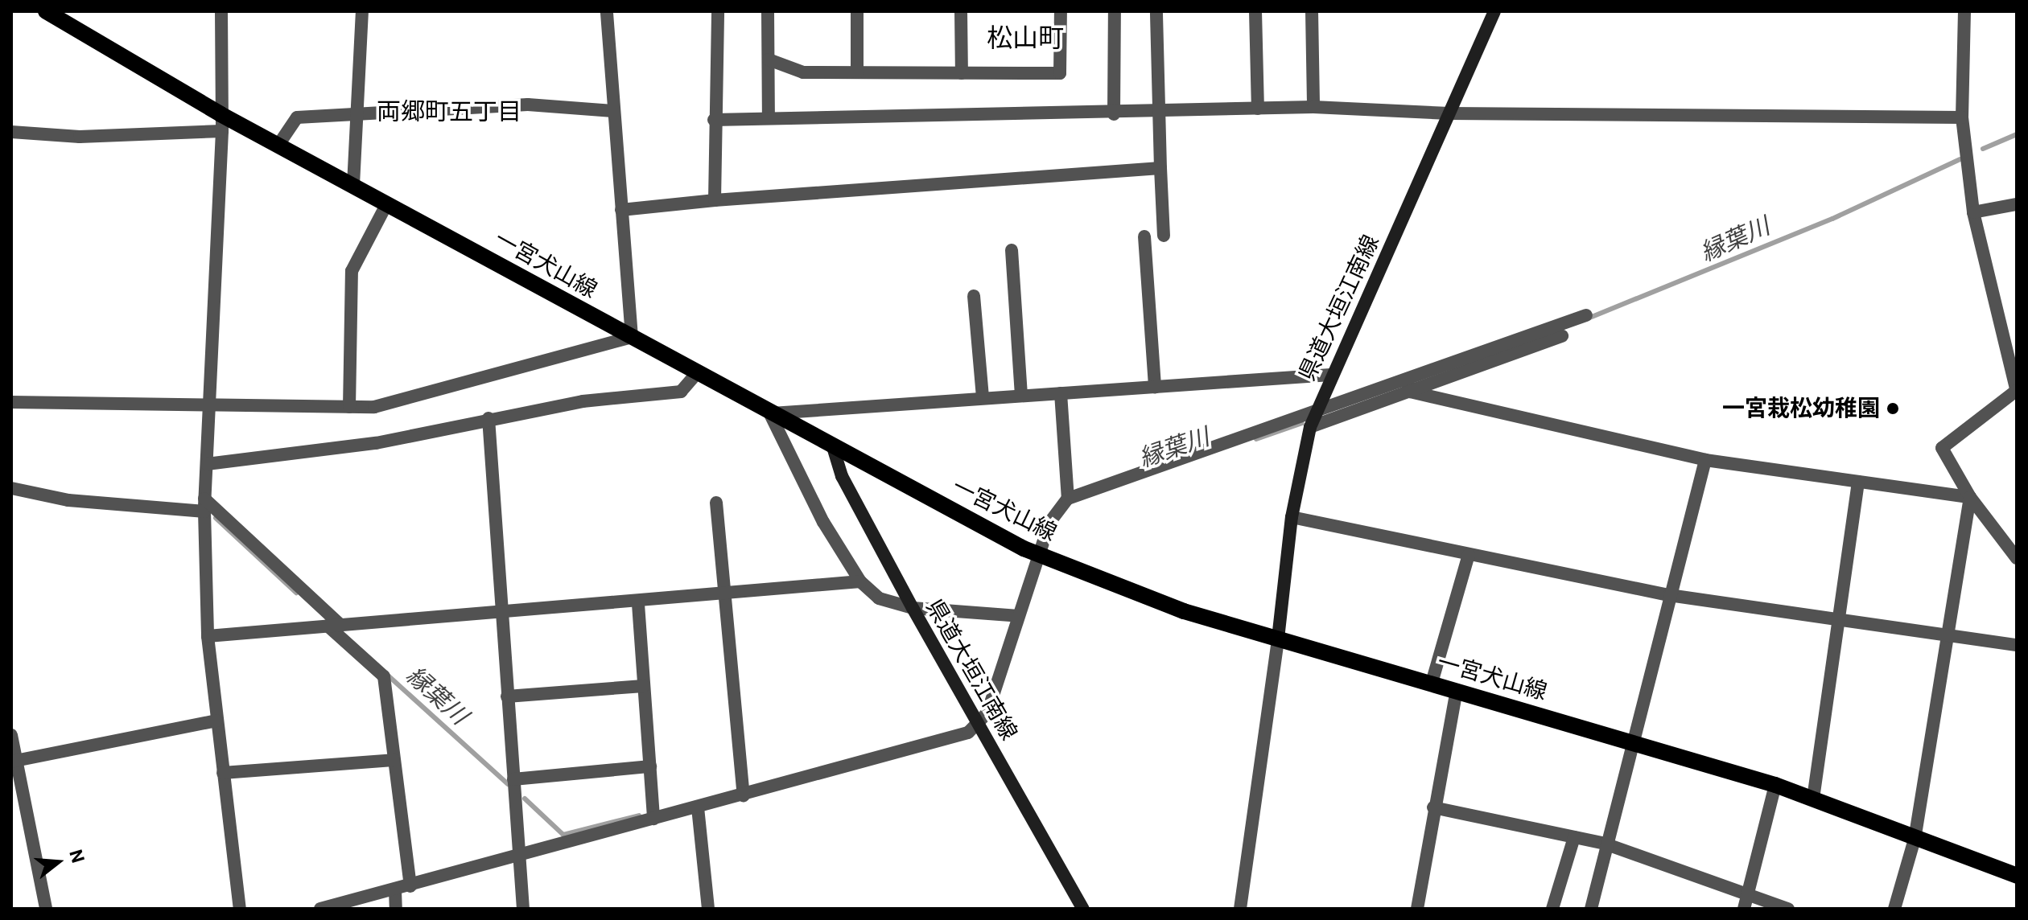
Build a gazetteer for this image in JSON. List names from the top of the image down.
{
  "streets": {
    "main road": ["一宮犬山線", "県道大垣江南線"]
  },
  "crossings": [
    ["一宮犬山線", "県道大垣江南線"]
  ],
  "districts": ["松山町", "両郷町五丁目"],
  "water": ["縁葉川"],
  "places": ["一宮栽松幼稚園"],
  "north": "right"
}
